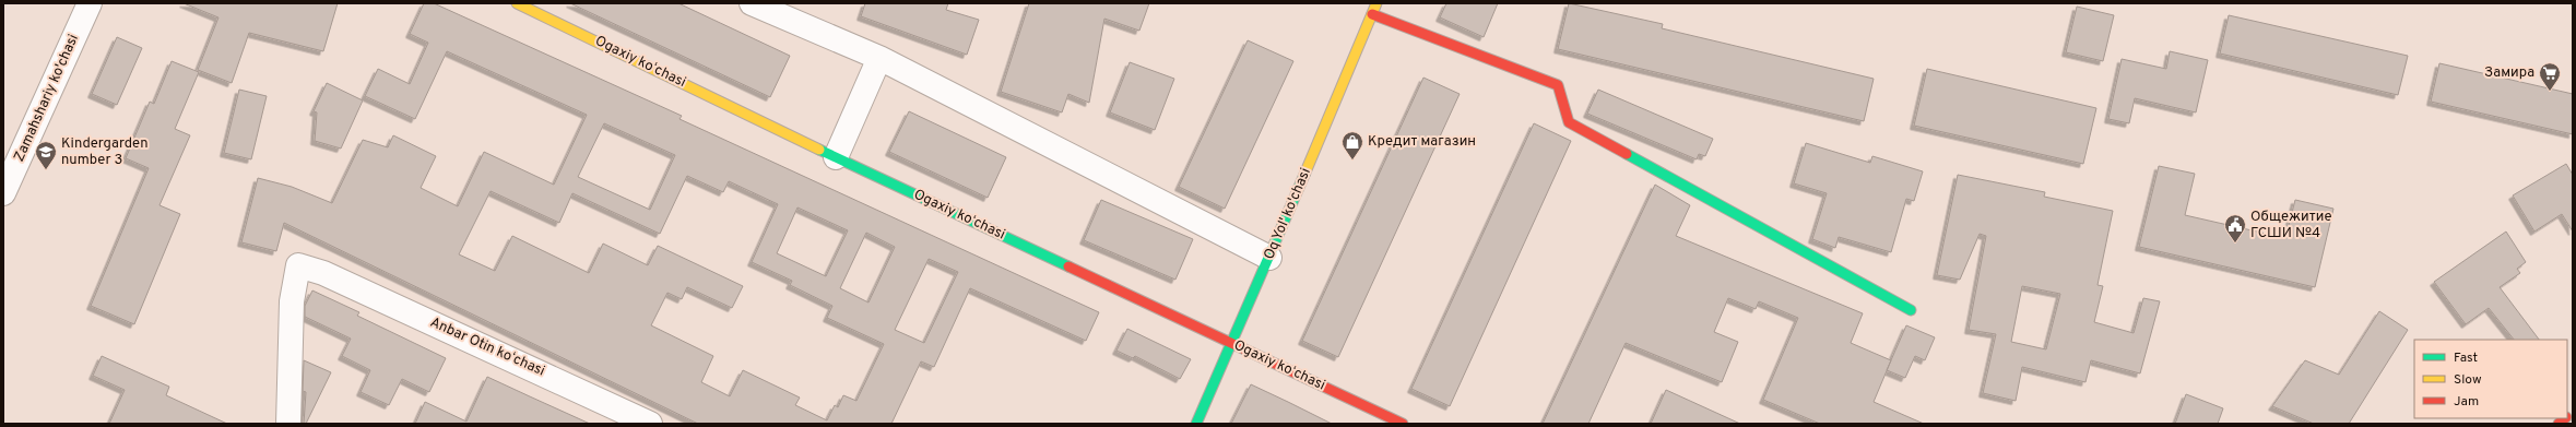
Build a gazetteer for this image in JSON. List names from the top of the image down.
{
  "streets": {
    "main road": ["Ogaxiy koʻchasi", "Oq Yol' ko'chasi"],
    "street": ["Zamahshariy ko'chasi", "Anbar Otin koʻchasi"]
  },
  "crossings": [
    ["Ogaxiy koʻchasi", "Oq Yol' ko'chasi"]
  ],
  "places": {
    "supermarket": ["Замира"],
    "shop": ["Кредит магазин"],
    "school or university": ["Kindergarden number 3"],
    "public building": ["Общежитие ГСШИ №4"]
  },
  "legend": ["Fast", "Slow", "Jam"]
}
